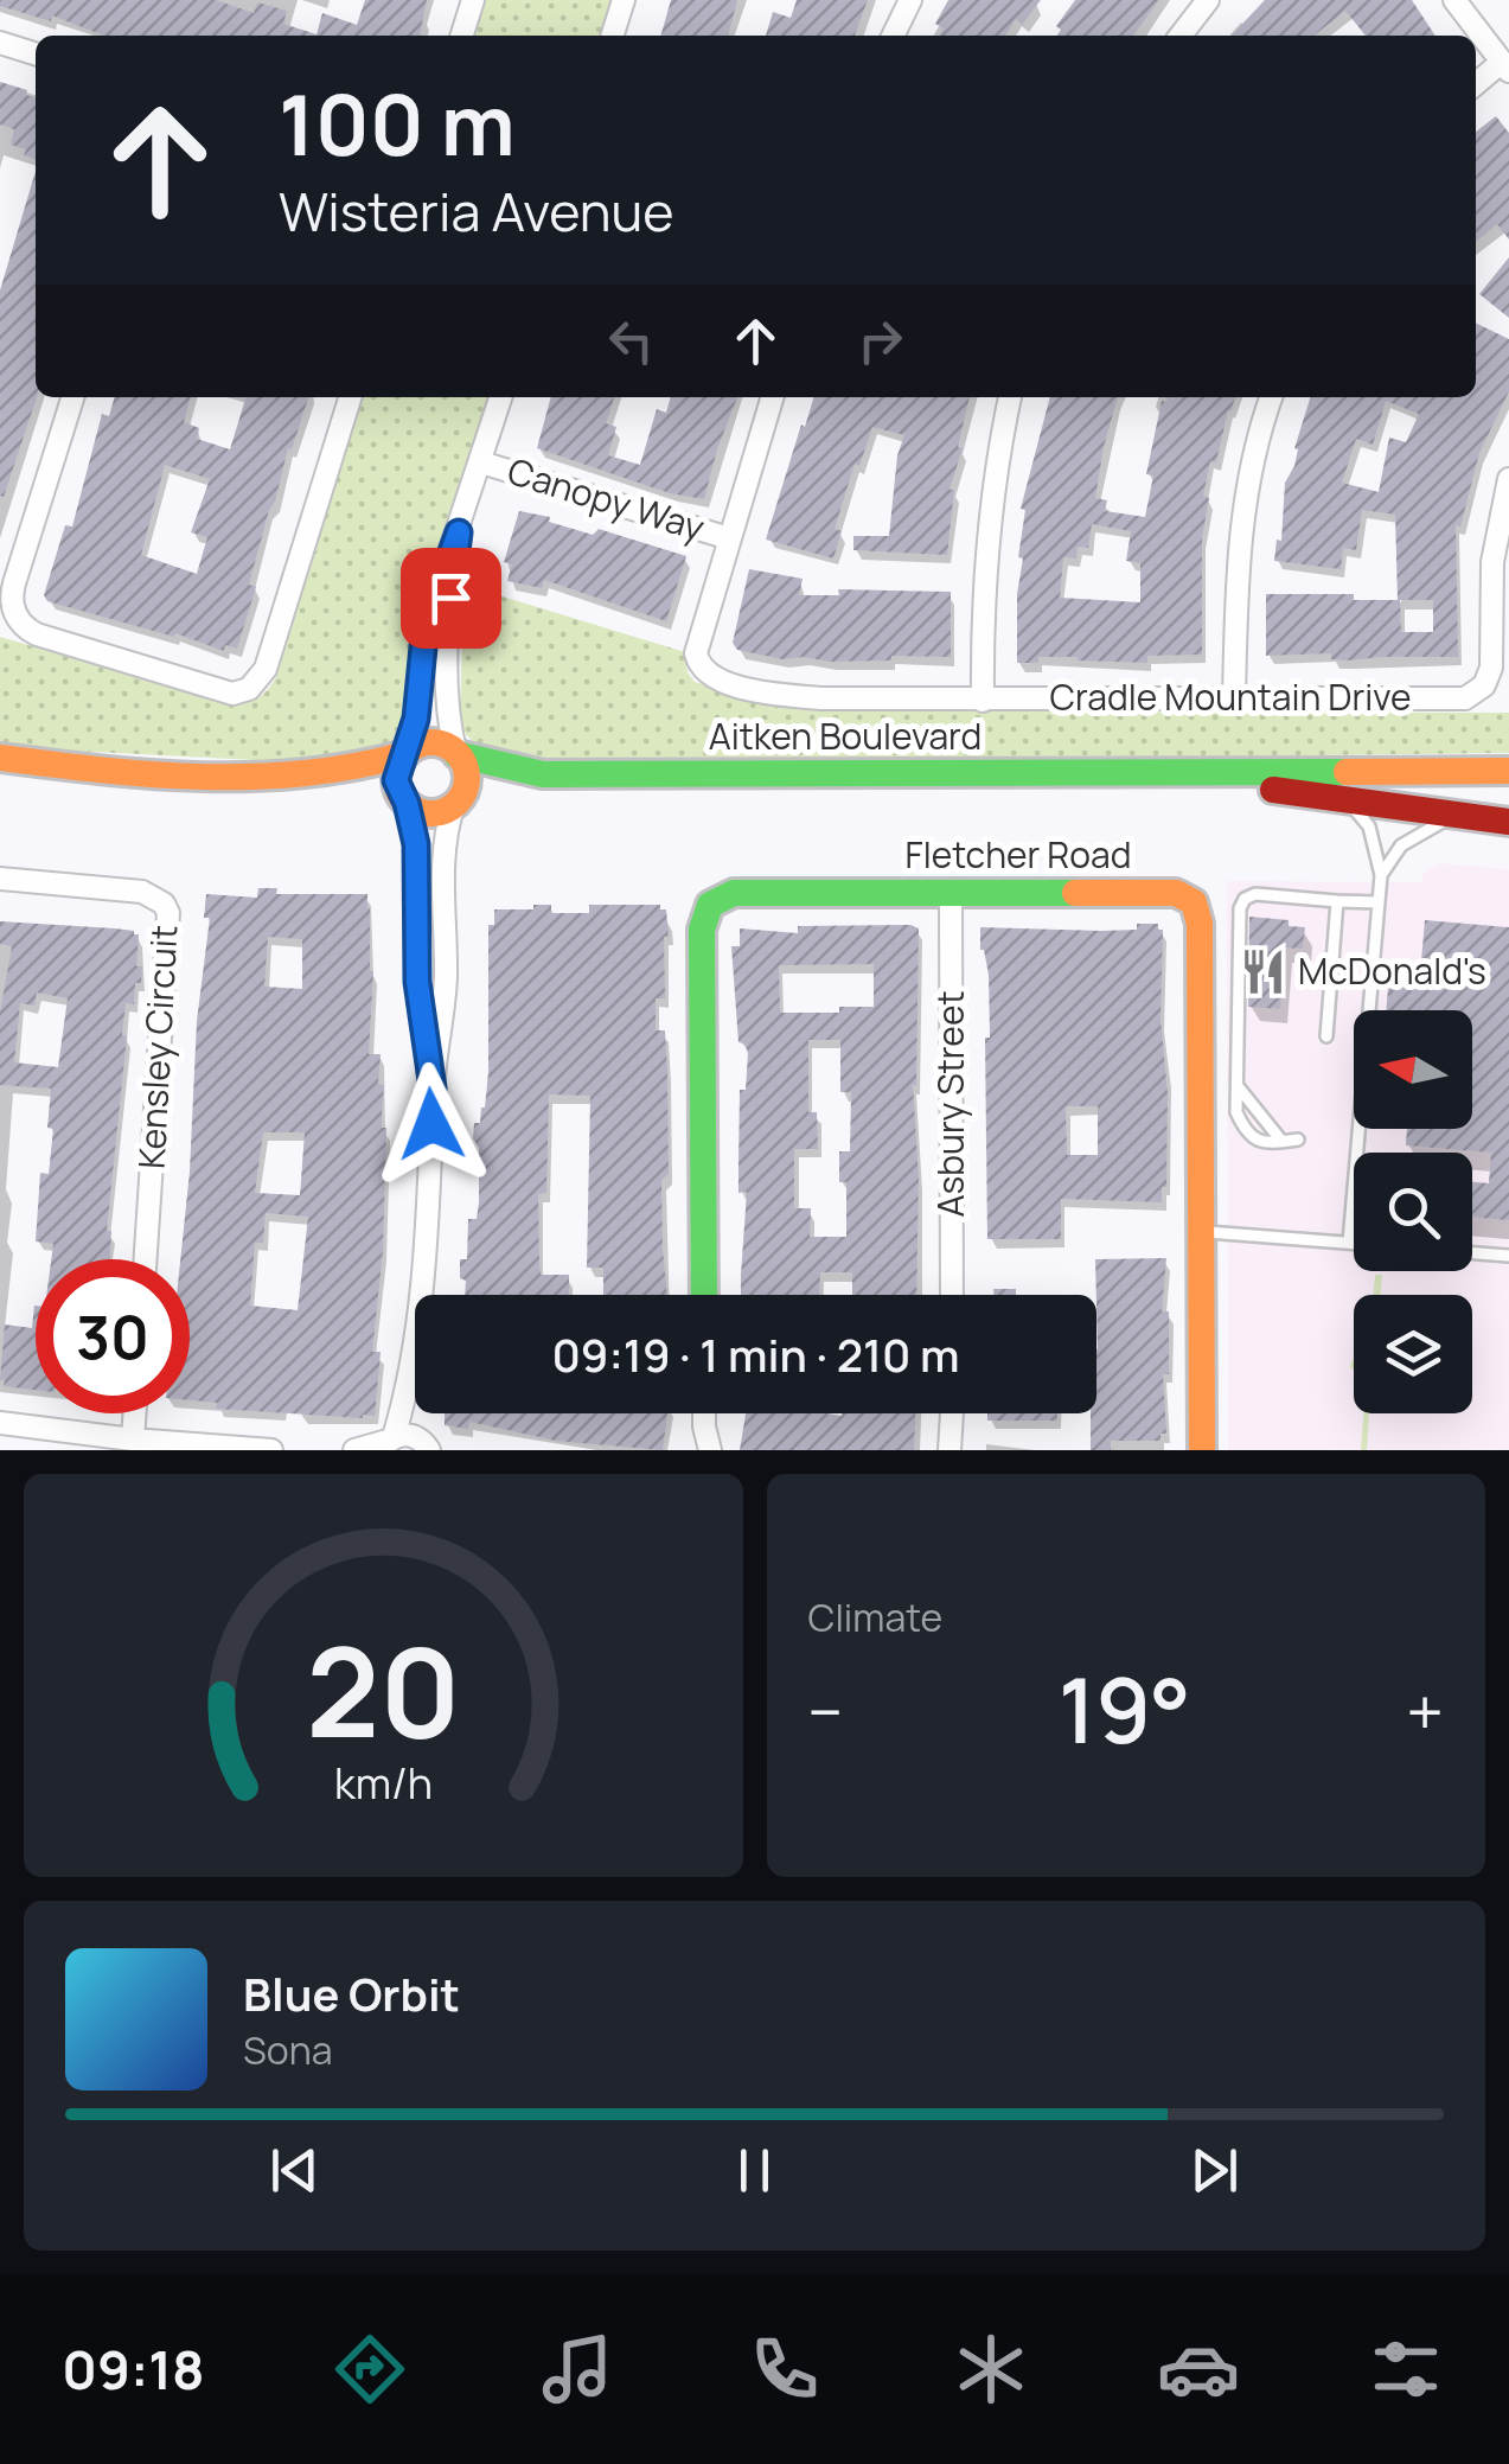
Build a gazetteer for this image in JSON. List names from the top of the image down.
{
  "streets": {
    "main road": ["Aitken Boulevard", "Fletcher Road"],
    "street": [
      "Canopy Way",
      "Cradle Mountain Drive",
      "Kensley Circuit",
      "Asbury Street"
    ]
  },
  "crossings": [
    ["Canopy Way", "Cradle Mountain Drive"],
    ["Fletcher Road", "Asbury Street"]
  ],
  "places": {
    "restaurant": ["McDonald's"]
  },
  "north": "left",
  "page": {
    "turn": ["100 m", "Wisteria Avenue"],
    "limit": "30",
    "trip": "09:19 · 1 min · 210 m",
    "tile": "Climate",
    "heat": ["−", "19°", "+"],
    "song": ["Blue Orbit", "Sona"],
    "tabs": "09:18",
    "gauge": ["20", "km/h"]
  }
}
